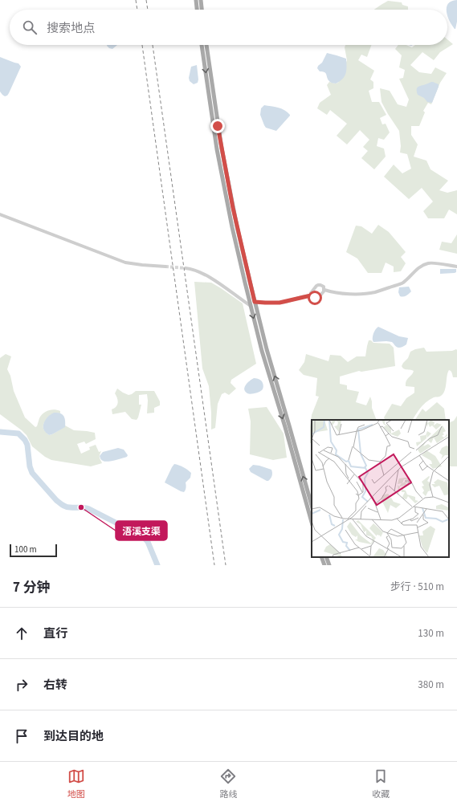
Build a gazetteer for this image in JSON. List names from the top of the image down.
{
  "places": ["浯溪支渠"],
  "scale_bar": "100 m",
  "page": {
    "search": "搜索地点",
    "scale": "100 m",
    "heading": ["7 分钟", "步行 · 510 m"],
    "list": [
      ["直行", "130 m"],
      ["右转", "380 m"],
      "到达目的地"
    ],
    "nav": ["地图", "路线", "收藏"]
  }
}
